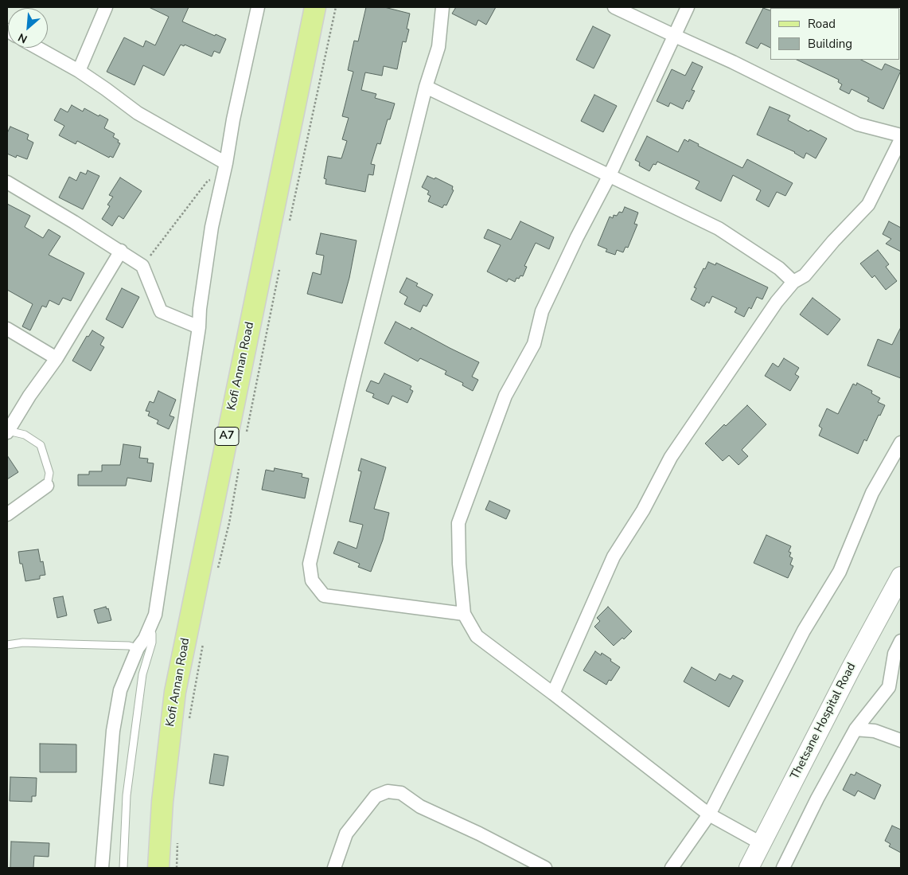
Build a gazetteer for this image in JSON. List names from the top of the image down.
{
  "streets": {
    "main road": ["Kofi Annan Road", "A7", "Thetsane Hospital Road"]
  },
  "legend": ["Road", "Building"],
  "north": "bottom left"
}
